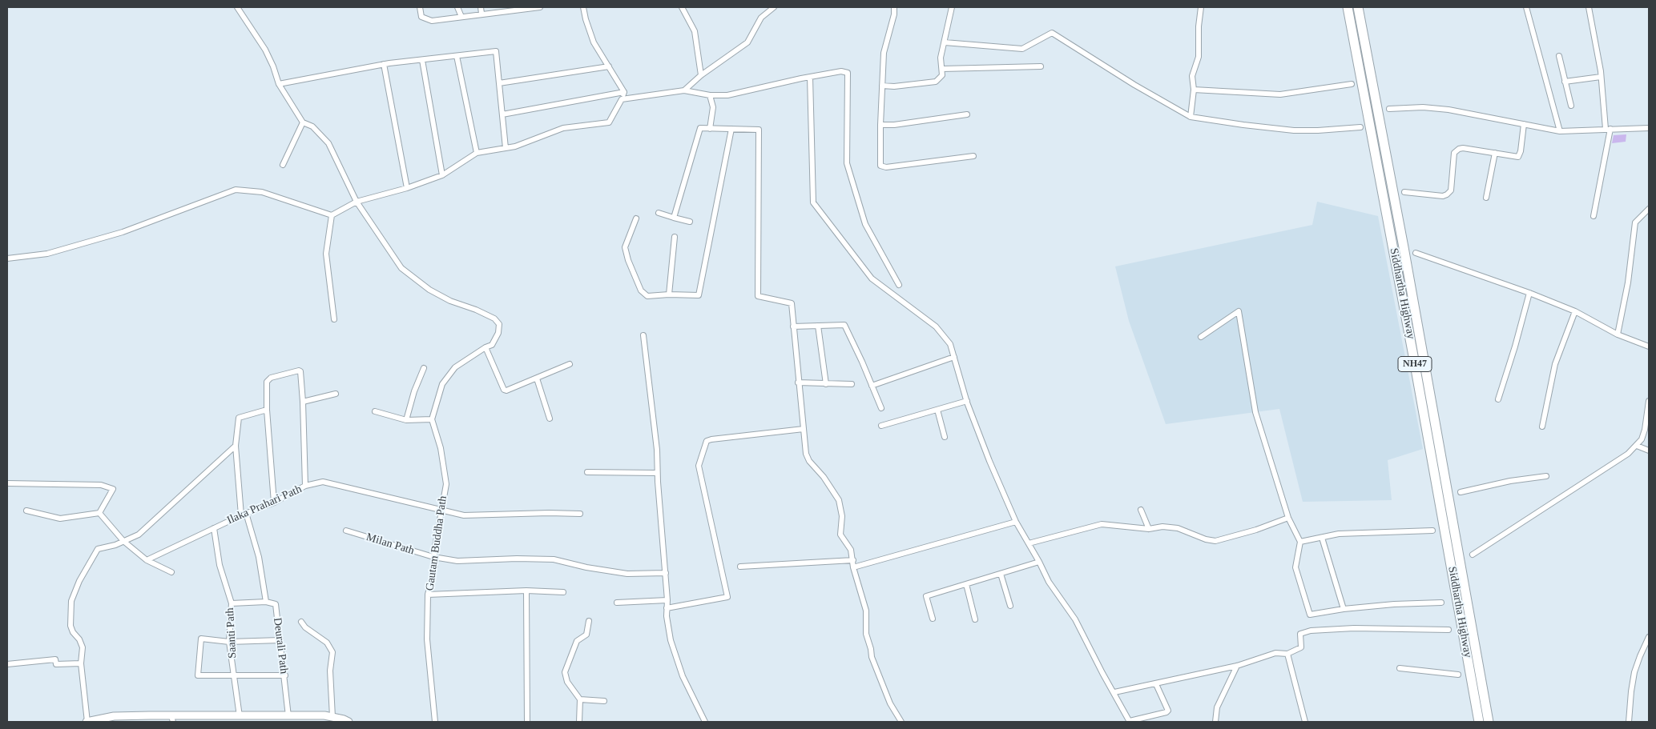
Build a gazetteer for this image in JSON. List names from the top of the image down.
{
  "streets": {
    "highway": ["Siddhartha Highway", "NH47"],
    "street": [
      "Ilaka Prahari Path",
      "Gautam Buddha Path",
      "Milan Path",
      "Saanti Path",
      "Deurali Path"
    ]
  },
  "crossings": [
    ["Ilaka Prahari Path", "Gautam Buddha Path"],
    ["Ilaka Prahari Path", "Saanti Path"],
    ["Ilaka Prahari Path", "Deurali Path"],
    ["Gautam Buddha Path", "Milan Path"]
  ]
}
